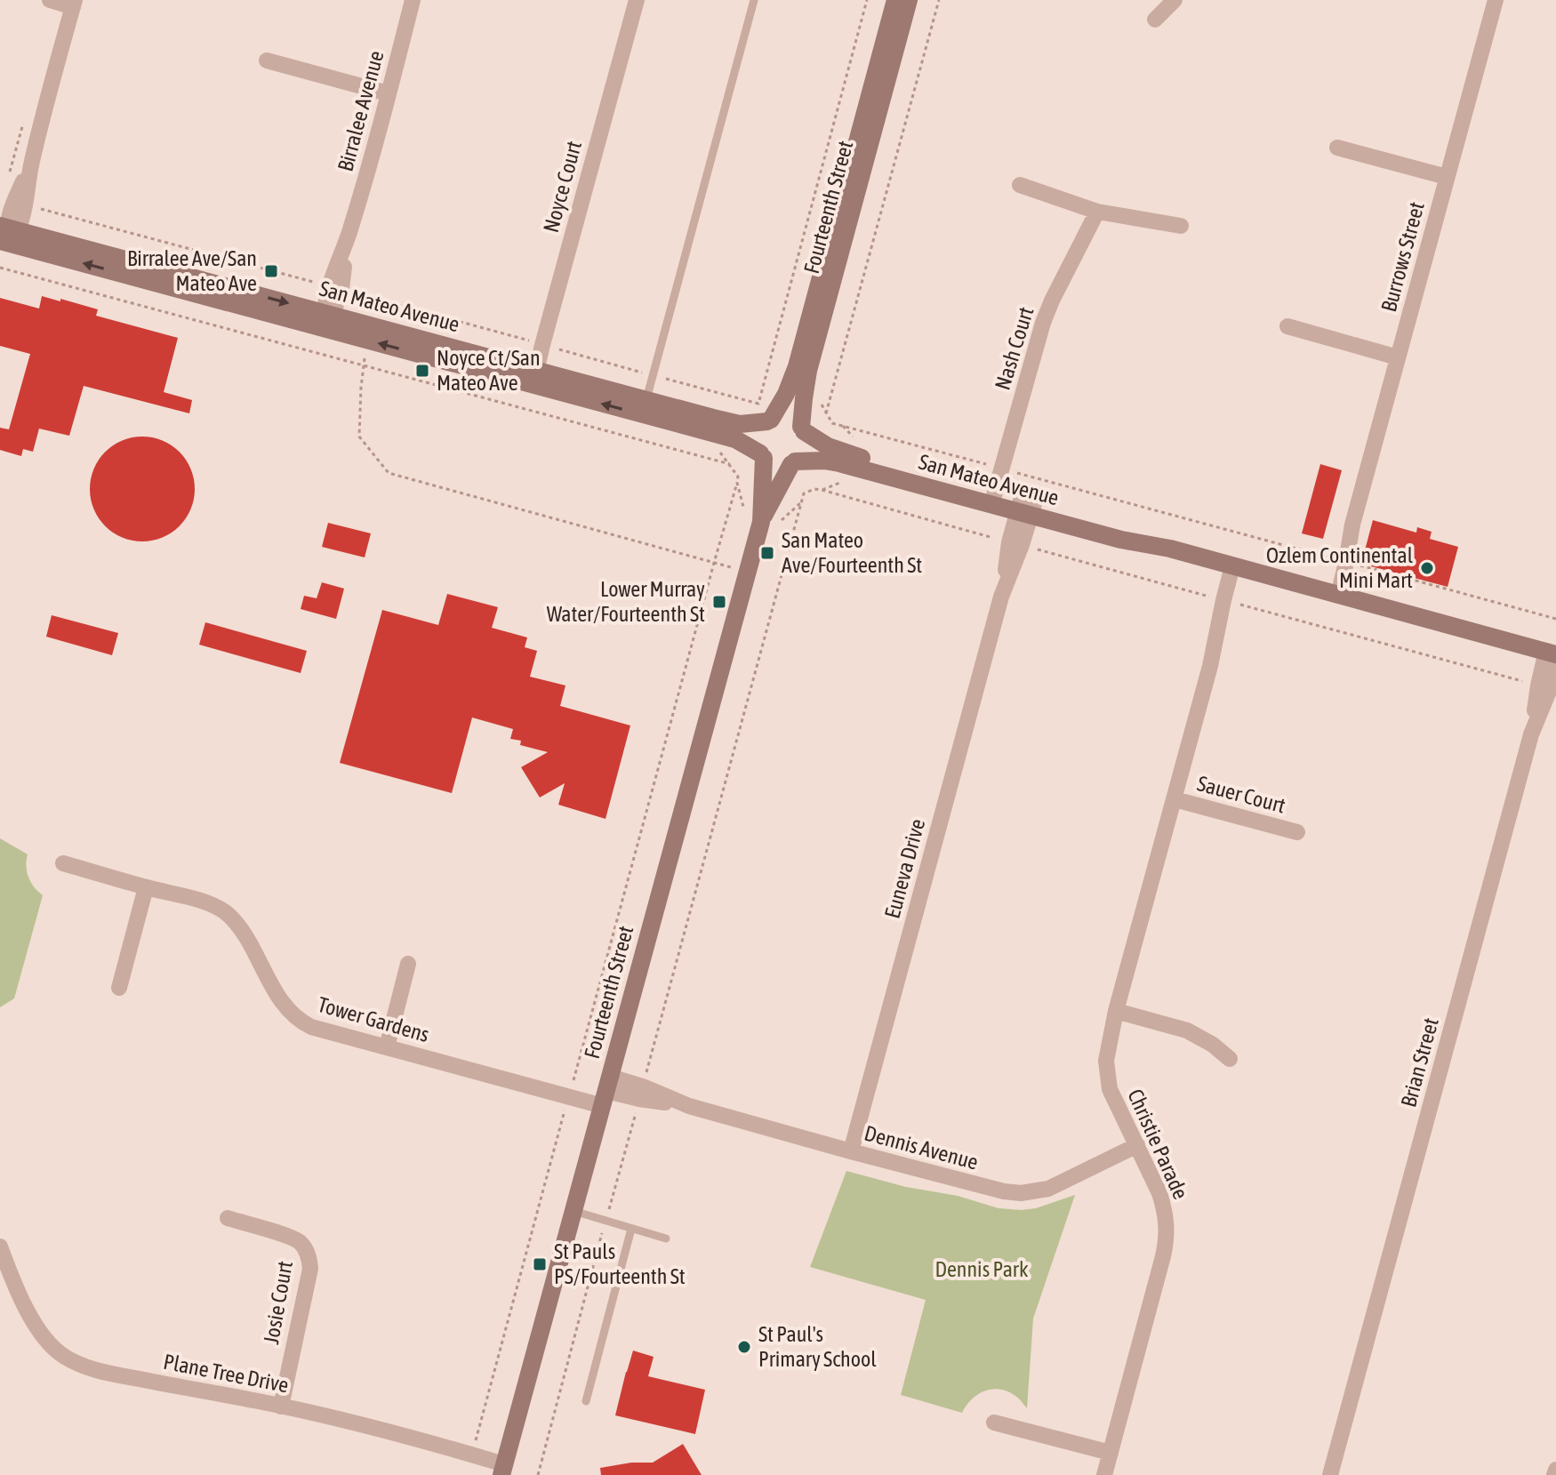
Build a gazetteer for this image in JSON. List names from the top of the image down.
{
  "streets": {
    "street": [
      "Birralee Avenue",
      "Noyce Court",
      "Fourteenth Street",
      "Burrows Street",
      "San Mateo Avenue",
      "Nash Court",
      "Sauer Court",
      "Euneva Drive",
      "Tower Gardens",
      "Brian Street",
      "Christie Parade",
      "Dennis Avenue",
      "Josie Court",
      "Plane Tree Drive"
    ]
  },
  "crossings": [
    ["Birralee Avenue", "San Mateo Avenue"],
    ["Noyce Court", "San Mateo Avenue"],
    ["Fourteenth Street", "San Mateo Avenue"],
    ["Fourteenth Street", "Tower Gardens"],
    ["Fourteenth Street", "Dennis Avenue"],
    ["Fourteenth Street", "Plane Tree Drive"],
    ["Burrows Street", "San Mateo Avenue"],
    ["San Mateo Avenue", "Nash Court"],
    ["San Mateo Avenue", "Euneva Drive"],
    ["San Mateo Avenue", "Brian Street"],
    ["San Mateo Avenue", "Christie Parade"],
    ["Sauer Court", "Christie Parade"],
    ["Euneva Drive", "Dennis Avenue"],
    ["Tower Gardens", "Dennis Avenue"],
    ["Christie Parade", "Dennis Avenue"],
    ["Josie Court", "Plane Tree Drive"]
  ],
  "parks": ["Dennis Park"],
  "places": {
    "transit": [
      "Birralee Ave/San Mateo Ave",
      "Noyce Ct/San Mateo Ave",
      "San Mateo Ave/Fourteenth St",
      "Lower Murray Water/Fourteenth St",
      "St Pauls PS/Fourteenth St"
    ],
    "other": ["Ozlem Continental Mini Mart", "St Paul's Primary School"]
  }
}
